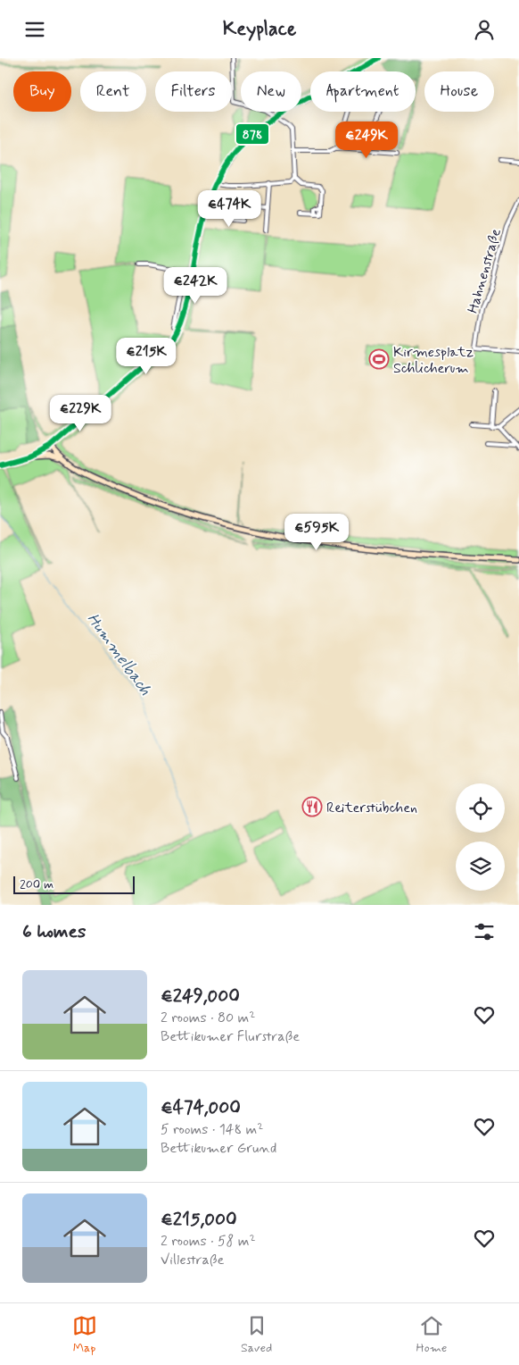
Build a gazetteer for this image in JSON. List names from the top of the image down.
{
  "streets": {
    "street": ["Hahnenstraße"]
  },
  "water": ["Hummelbach"],
  "places": {
    "sports": ["Kirmesplatz Schlicherum"],
    "restaurant": ["Reiterstübchen"]
  },
  "lines": ["transit line 878"],
  "scale_bar": "200 m",
  "page": {
    "header": "Keyplace",
    "chip": [
      "Buy",
      "Rent",
      "Filters",
      "New",
      "Apartment",
      "House"
    ],
    "price": [
      "€249K",
      "€474K",
      "€242K",
      "€215K",
      "€229K",
      "€595K"
    ],
    "scale": "200 m",
    "heading": "6 homes",
    "list": [
      {
        "name": "€249,000",
        "note": "2 rooms · 80 m² · Bettikumer Flurstraße"
      },
      {
        "name": "€474,000",
        "note": "5 rooms · 148 m² · Bettikumer Grund"
      },
      {
        "name": "€215,000",
        "note": "2 rooms · 58 m² · Villestraße"
      }
    ],
    "tabs": ["Map", "Saved", "Home"]
  }
}
